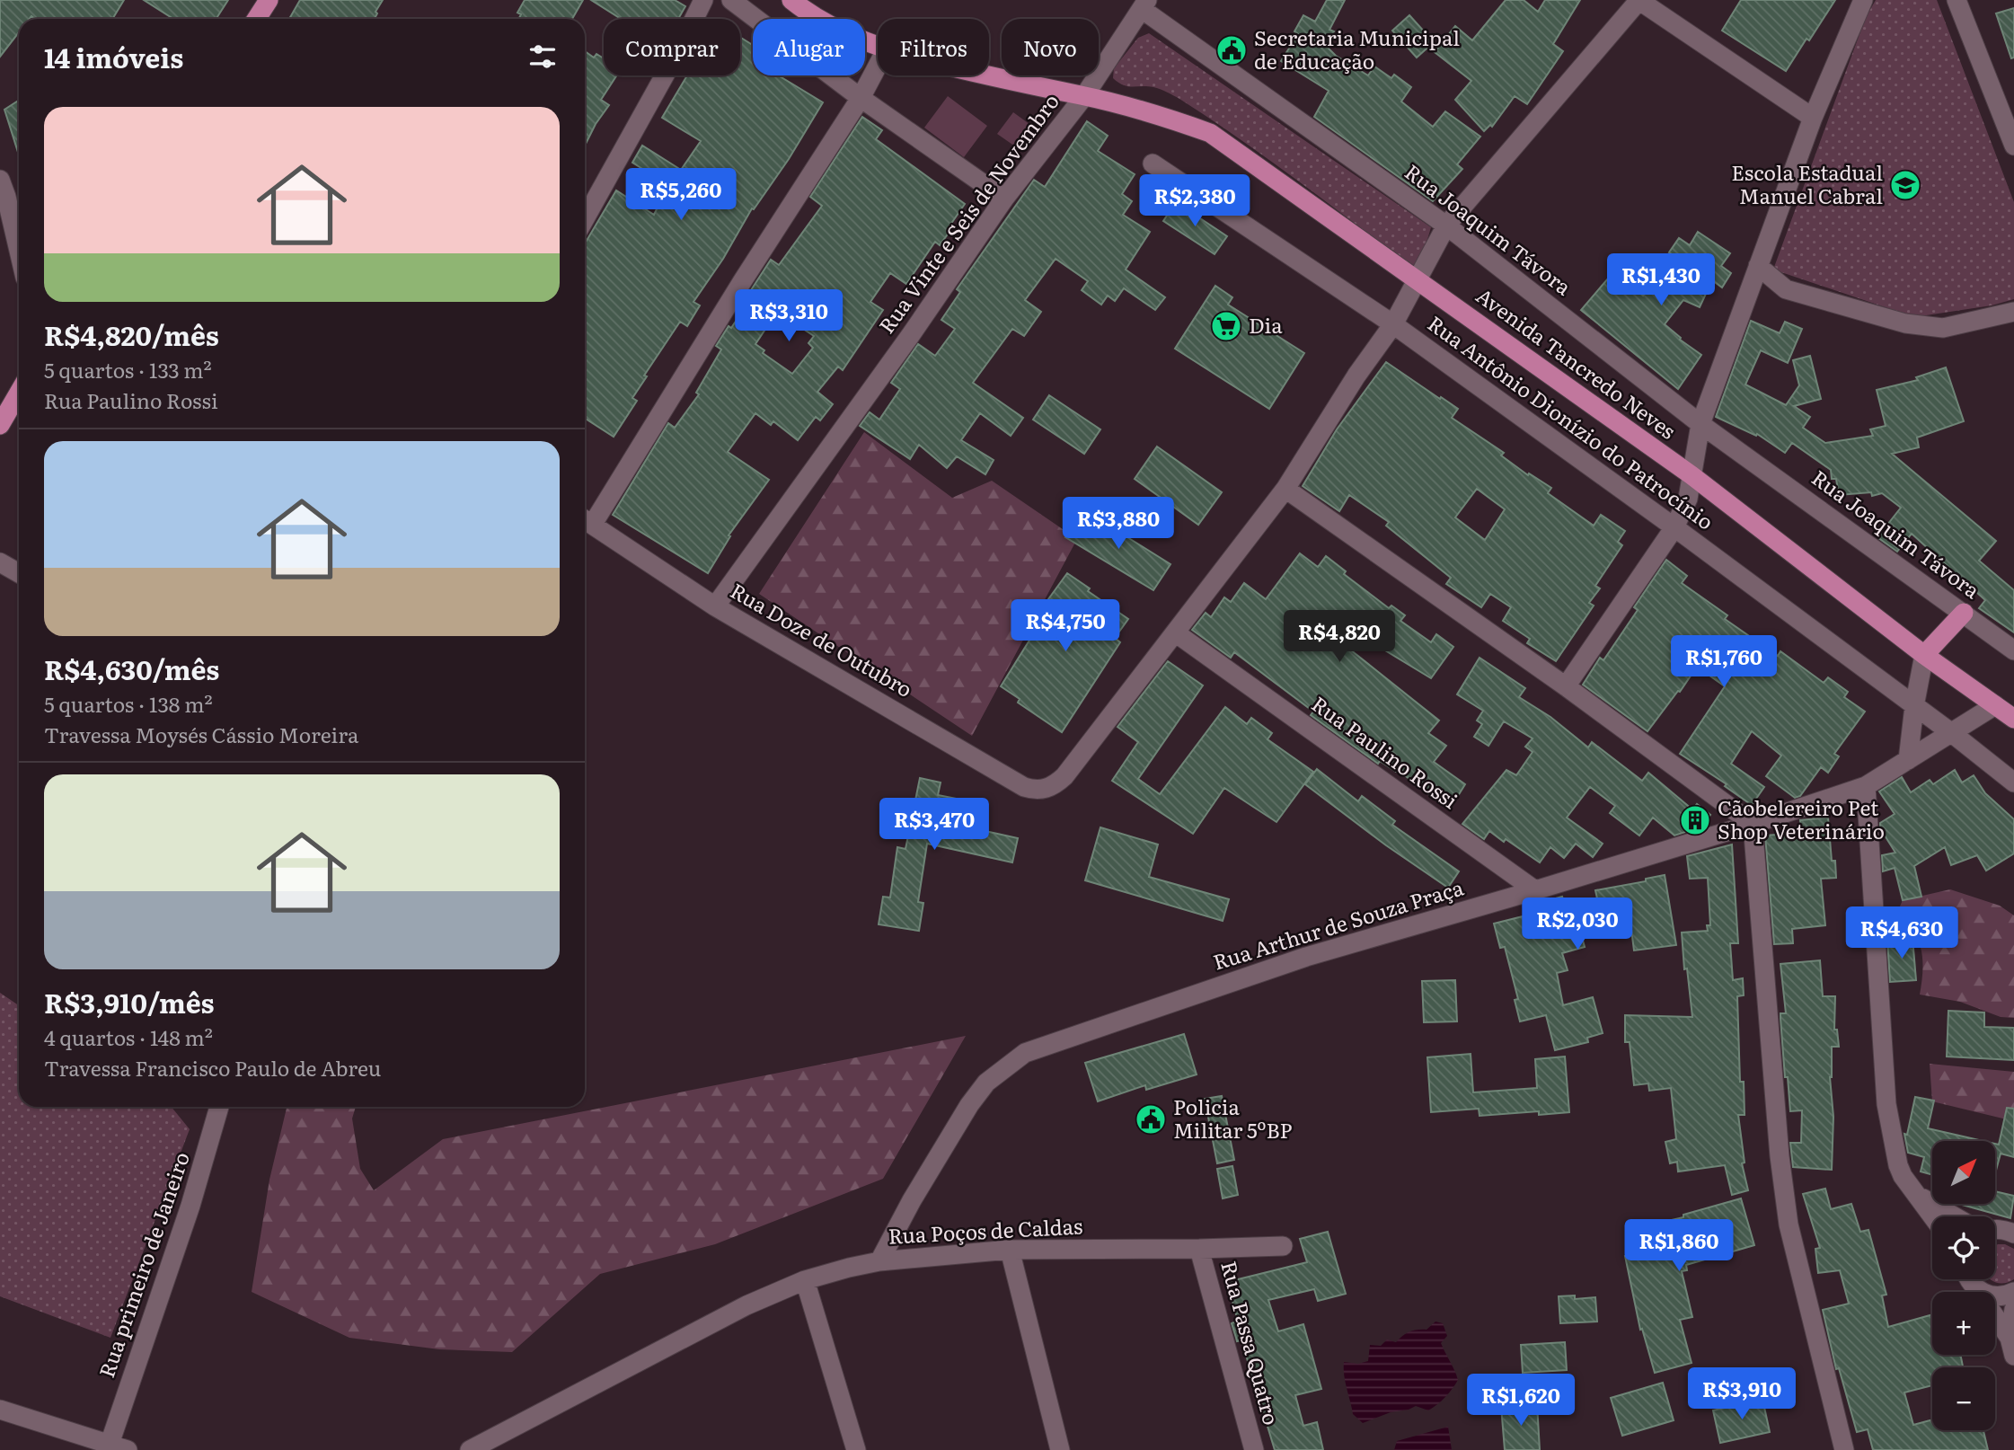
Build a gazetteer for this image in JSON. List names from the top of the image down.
{
  "streets": {
    "main road": ["Avenida Tancredo Neves"],
    "street": [
      "Rua Vinte e Seis de Novembro",
      "Rua Joaquim Távora",
      "Rua Antônio Dionízio do Patrocínio",
      "Rua Doze de Outubro",
      "Rua Paulino Rossi",
      "Rua Arthur de Souza Praça",
      "Rua Poços de Caldas",
      "Rua primeiro de Janeiro",
      "Rua Passa Quatro"
    ]
  },
  "crossings": [
    ["Rua Vinte e Seis de Novembro", "Rua Joaquim Távora"],
    ["Rua Vinte e Seis de Novembro", "Avenida Tancredo Neves"],
    ["Rua Vinte e Seis de Novembro", "Rua Doze de Outubro"],
    ["Avenida Tancredo Neves", "Rua Arthur de Souza Praça"],
    ["Rua Antônio Dionízio do Patrocínio", "Rua Arthur de Souza Praça"],
    ["Rua Doze de Outubro", "Rua Paulino Rossi"],
    ["Rua Paulino Rossi", "Rua Arthur de Souza Praça"],
    ["Rua Arthur de Souza Praça", "Rua Poços de Caldas"],
    ["Rua Poços de Caldas", "Rua Passa Quatro"]
  ],
  "places": {
    "public building": ["Secretaria Municipal de Educação", "Policia Militar 5ºBP"],
    "school or university": ["Escola Estadual Manuel Cabral"],
    "supermarket": ["Dia"],
    "building": ["Cãobelereiro Pet Shop Veterinário"]
  },
  "north": "top right",
  "page": {
    "chip": [
      "Comprar",
      "Alugar",
      "Filtros",
      "Novo"
    ],
    "heading": "14 imóveis",
    "list": [
      {
        "name": "R$4,820/mês",
        "note": "5 quartos · 133 m² · Rua Paulino Rossi"
      },
      {
        "name": "R$4,630/mês",
        "note": "5 quartos · 138 m² · Travessa Moysés Cássio Moreira"
      },
      {
        "name": "R$3,910/mês",
        "note": "4 quartos · 148 m² · Travessa Francisco Paulo de Abreu"
      }
    ],
    "price": [
      "R$5,260",
      "R$2,380",
      "R$1,430",
      "R$3,310",
      "R$3,880",
      "R$4,750",
      "R$4,820",
      "R$1,760",
      "R$3,470",
      "R$2,030",
      "R$4,630",
      "R$1,860",
      "R$3,910",
      "R$1,620"
    ],
    "map_buttons": ["+", "−"]
  }
}
